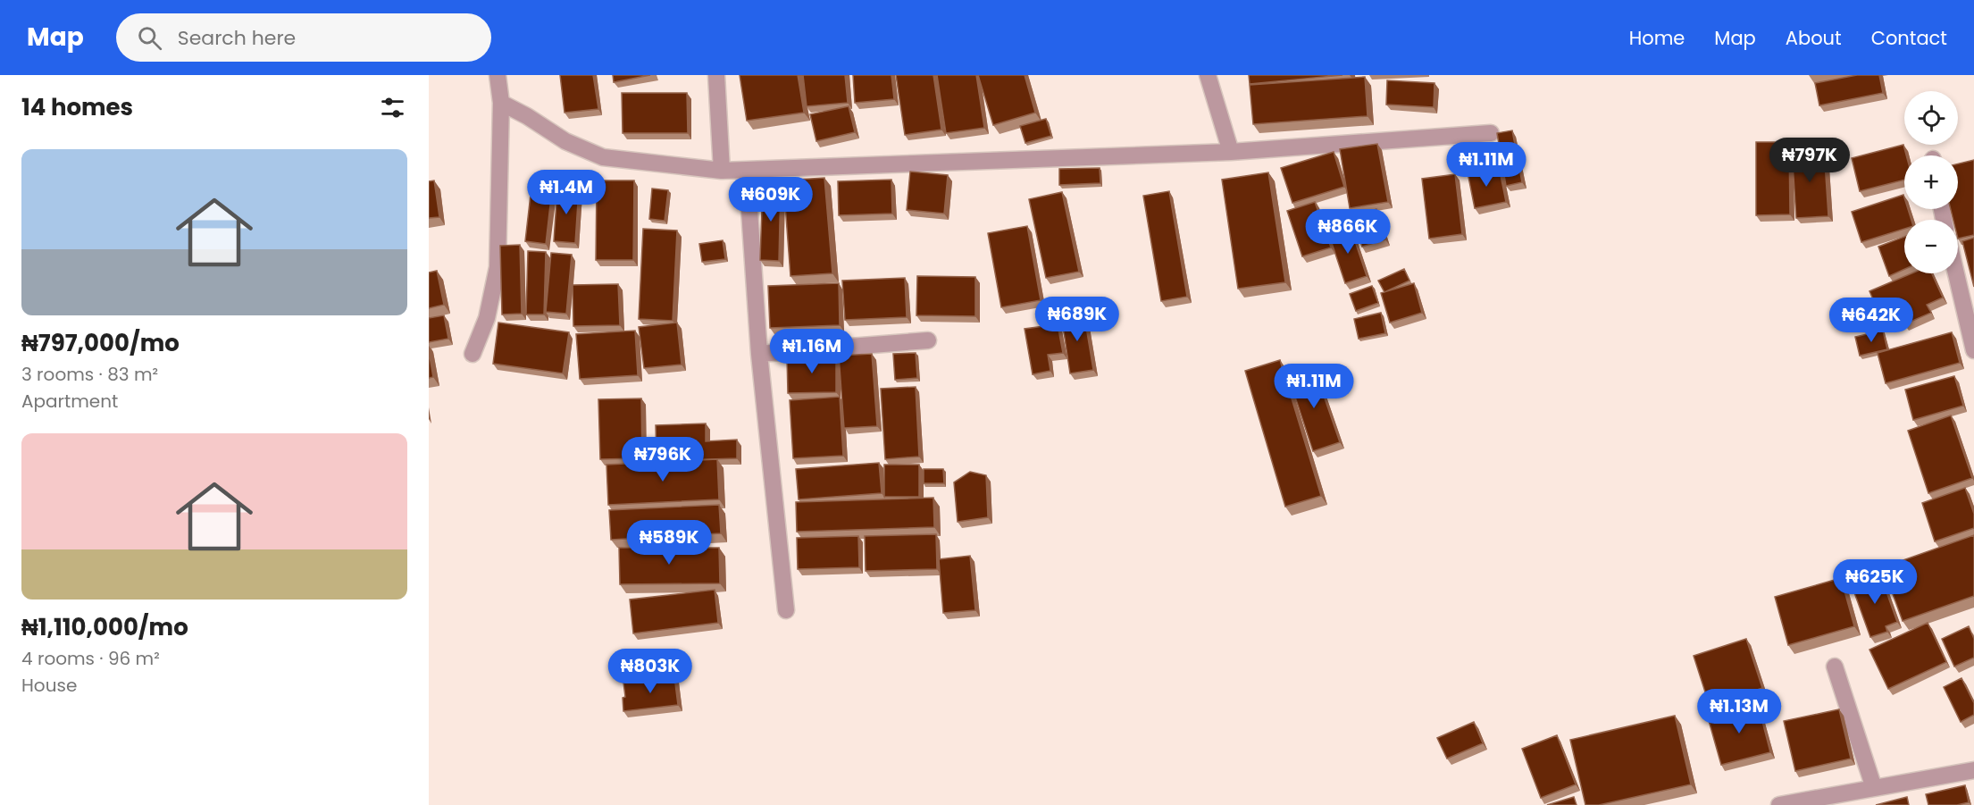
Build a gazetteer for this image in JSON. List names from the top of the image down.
{
  "page": {
    "header": "Map",
    "search": "Search here",
    "nav": [
      "Home",
      "Map",
      "About",
      "Contact"
    ],
    "heading": "14 homes",
    "map_buttons": ["+", "−"],
    "price": [
      "₦797K",
      "₦1.11M",
      "₦1.4M",
      "₦609K",
      "₦866K",
      "₦689K",
      "₦642K",
      "₦1.16M",
      "₦1.11M",
      "₦796K",
      "₦589K",
      "₦625K",
      "₦803K",
      "₦1.13M"
    ],
    "list": [
      {
        "name": "₦797,000/mo",
        "note": "3 rooms · 83 m² · Apartment"
      },
      {
        "name": "₦1,110,000/mo",
        "note": "4 rooms · 96 m² · House"
      }
    ]
  }
}
